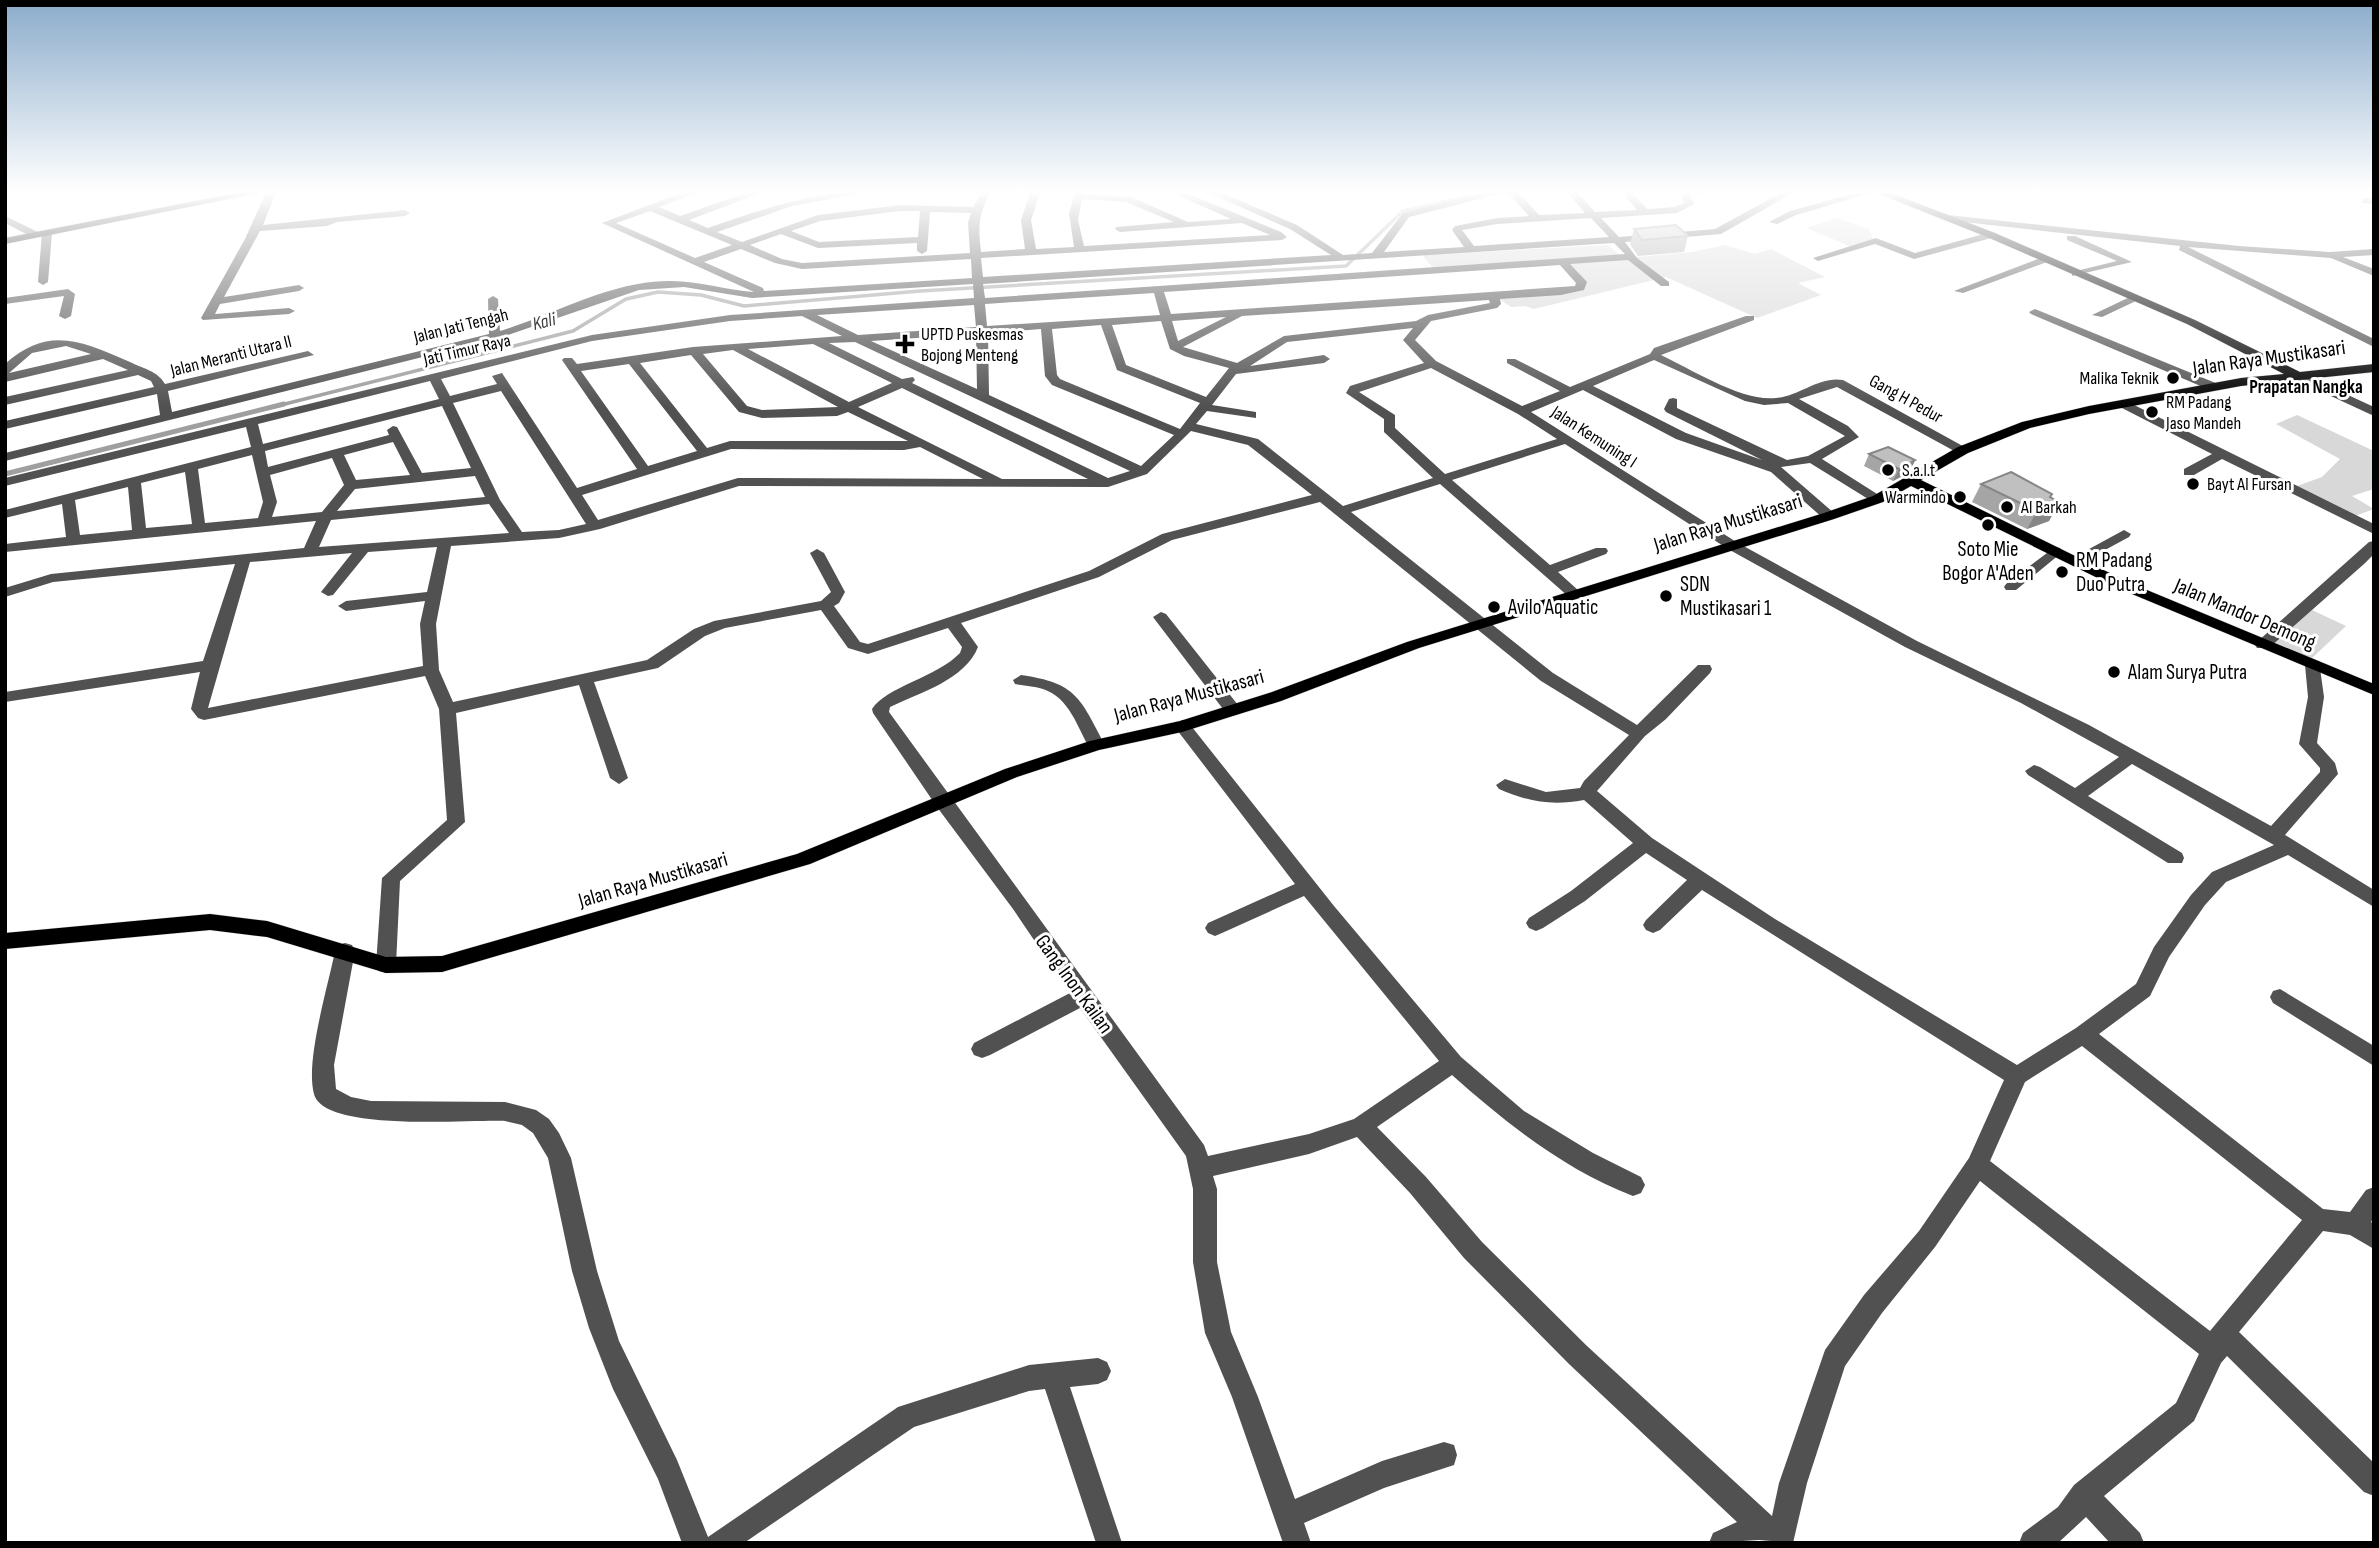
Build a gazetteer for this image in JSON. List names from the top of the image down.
{
  "streets": {
    "main road": ["Jalan Raya Mustikasari", "Jalan Mandor Demong"],
    "street": [
      "Jalan Jati Tengah",
      "Jati Timur Raya",
      "Jalan Meranti Utara II",
      "Gang H Pedur",
      "Jalan Kemuning I",
      "Gang Inon Kailan"
    ]
  },
  "crossings": [
    ["Jalan Raya Mustikasari", "Gang H Pedur"],
    ["Jalan Raya Mustikasari", "Jalan Kemuning I"],
    ["Jalan Raya Mustikasari", "Jalan Mandor Demong"],
    ["Jalan Raya Mustikasari", "Gang Inon Kailan"]
  ],
  "districts": ["Prapatan Nangka"],
  "water": ["Kali"],
  "places": {
    "health": ["UPTD Puskesmas Bojong Menteng"],
    "other": [
      "Malika Teknik",
      "RM Padang Jaso Mandeh",
      "S.a.l.t",
      "Bayt Al Fursan",
      "Warmindo",
      "Al Barkah",
      "Soto Mie Bogor A'Aden",
      "RM Padang Duo Putra",
      "SDN Mustikasari 1",
      "Avilo Aquatic",
      "Alam Surya Putra"
    ]
  }
}
